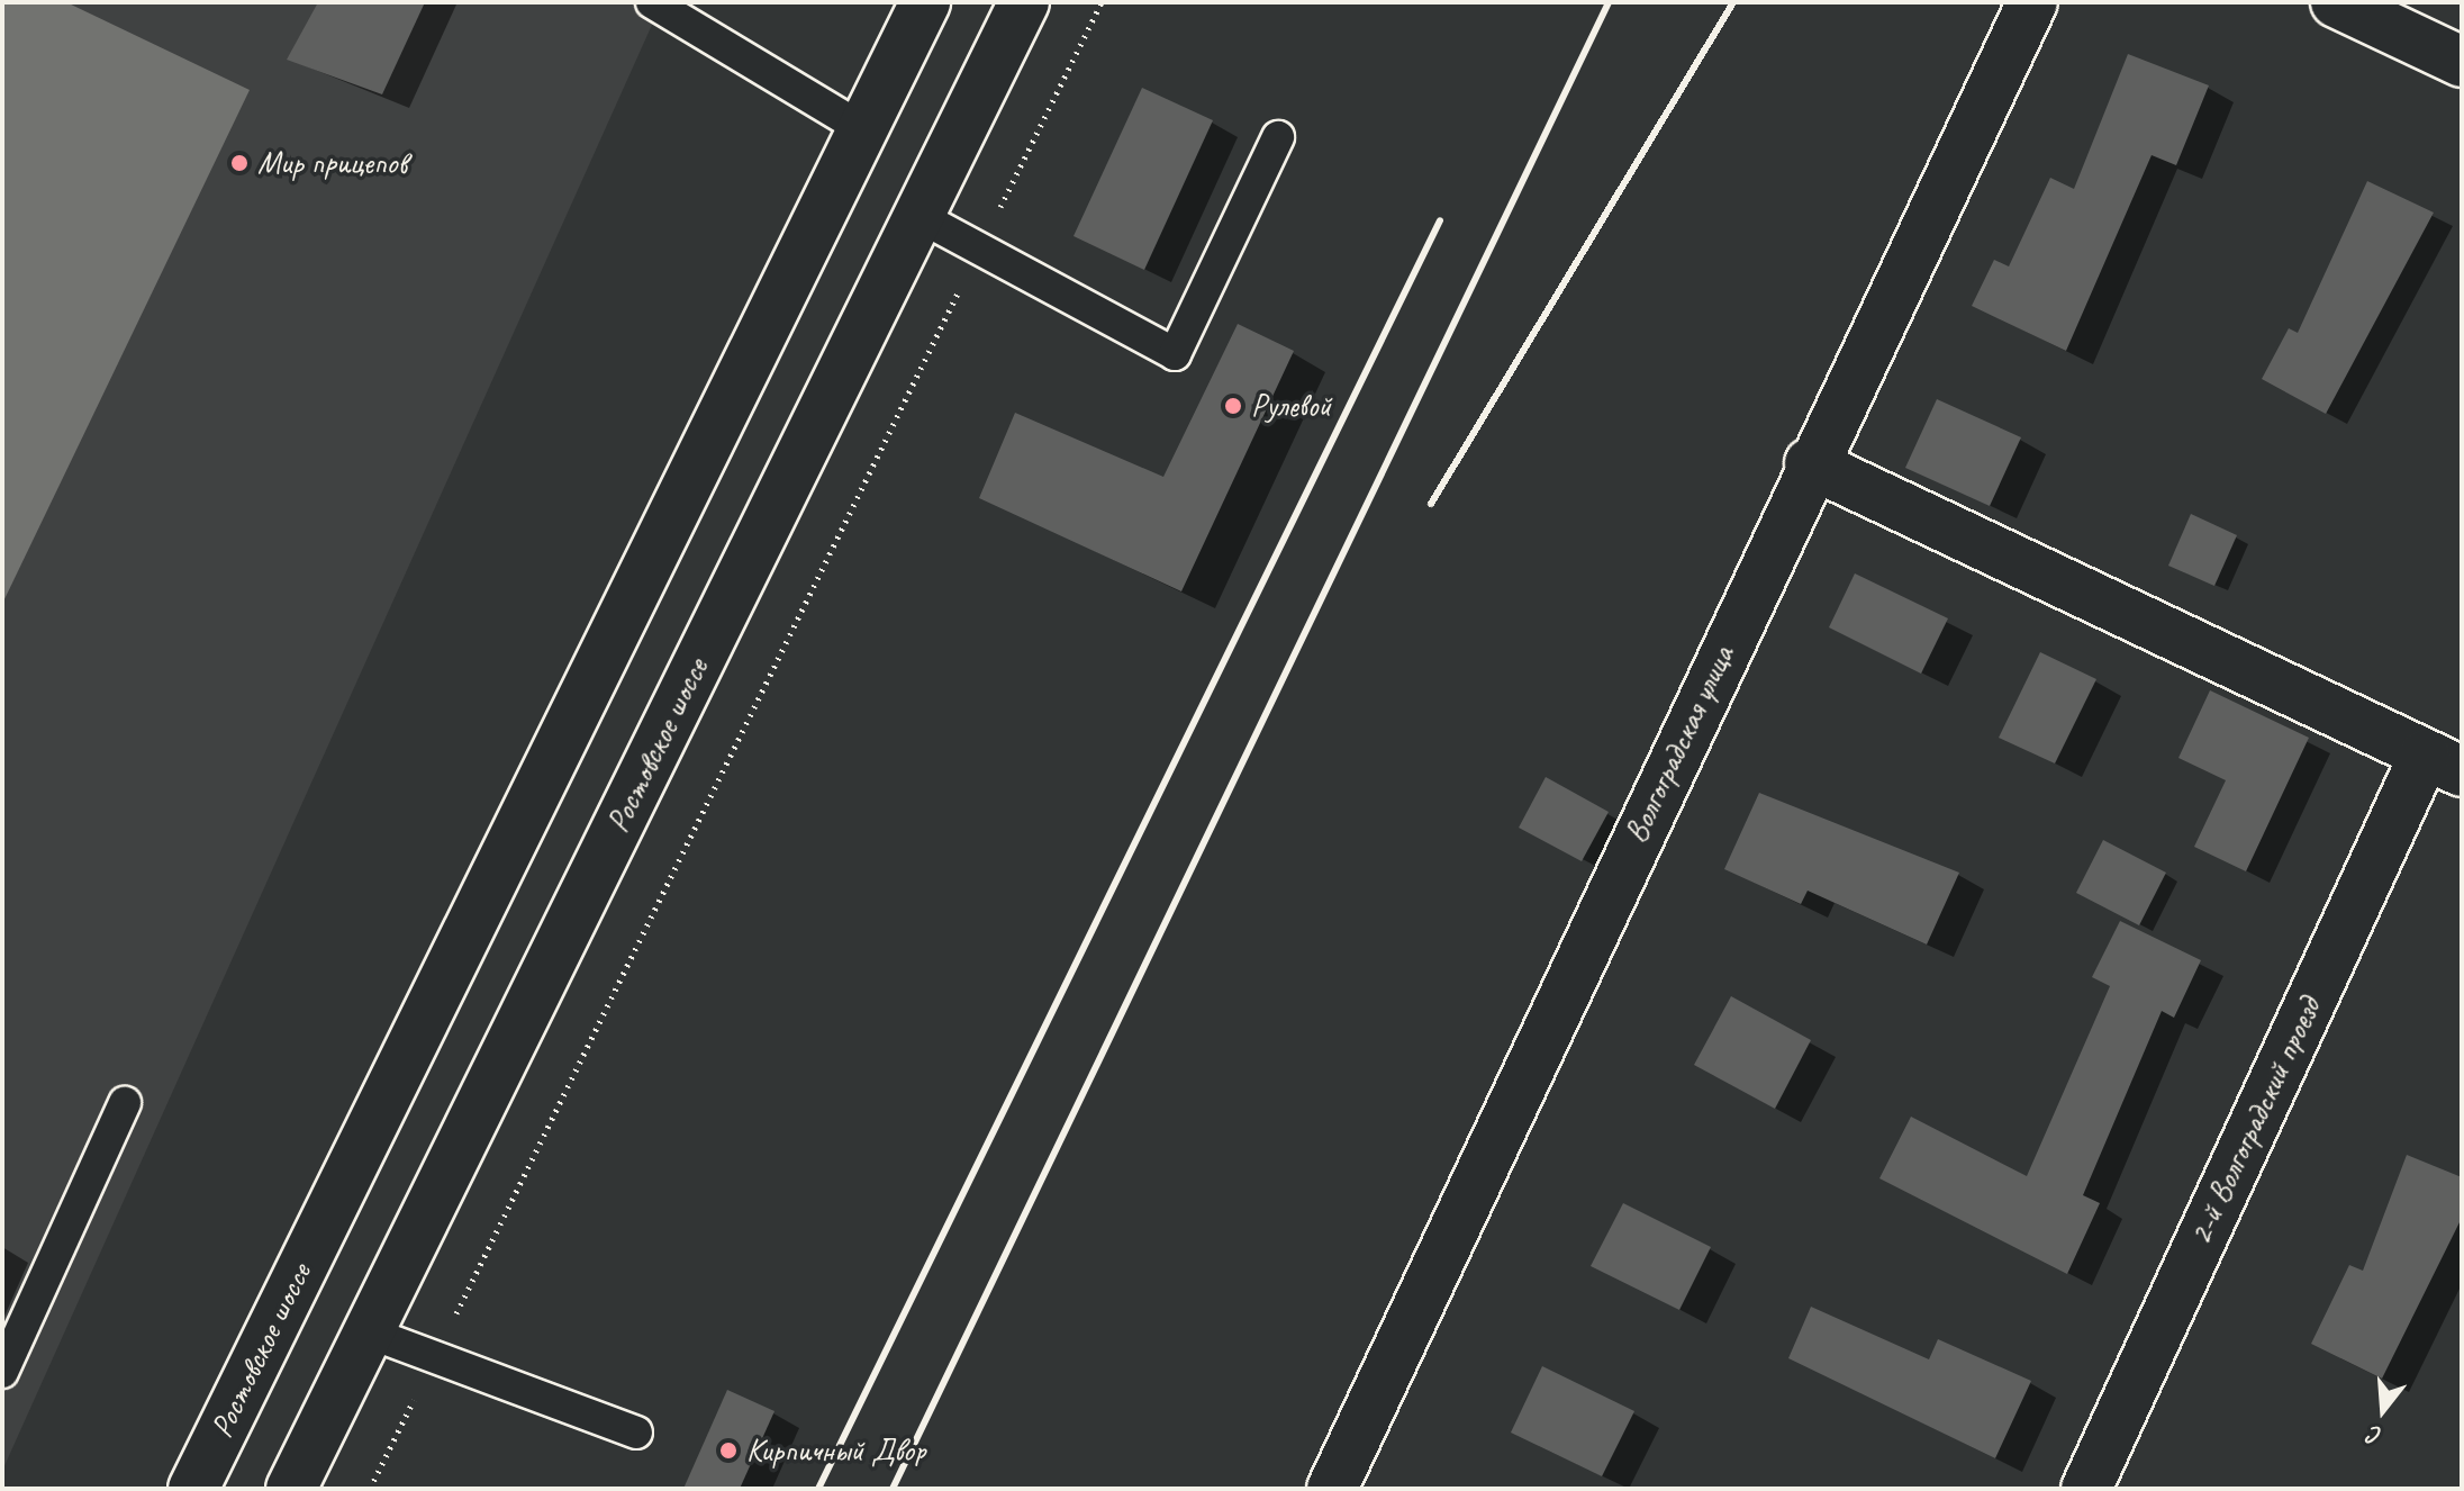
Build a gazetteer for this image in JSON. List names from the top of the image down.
{
  "streets": {
    "main road": ["Волгоградская улица", "Ростовское шоссе", "2-й Волгоградский проезд"]
  },
  "crossings": [
    ["Волгоградская улица", "2-й Волгоградский проезд"]
  ],
  "places": ["Мир прицепов", "Рулевой", "Кирпичный Двор"],
  "north": "bottom"
}
